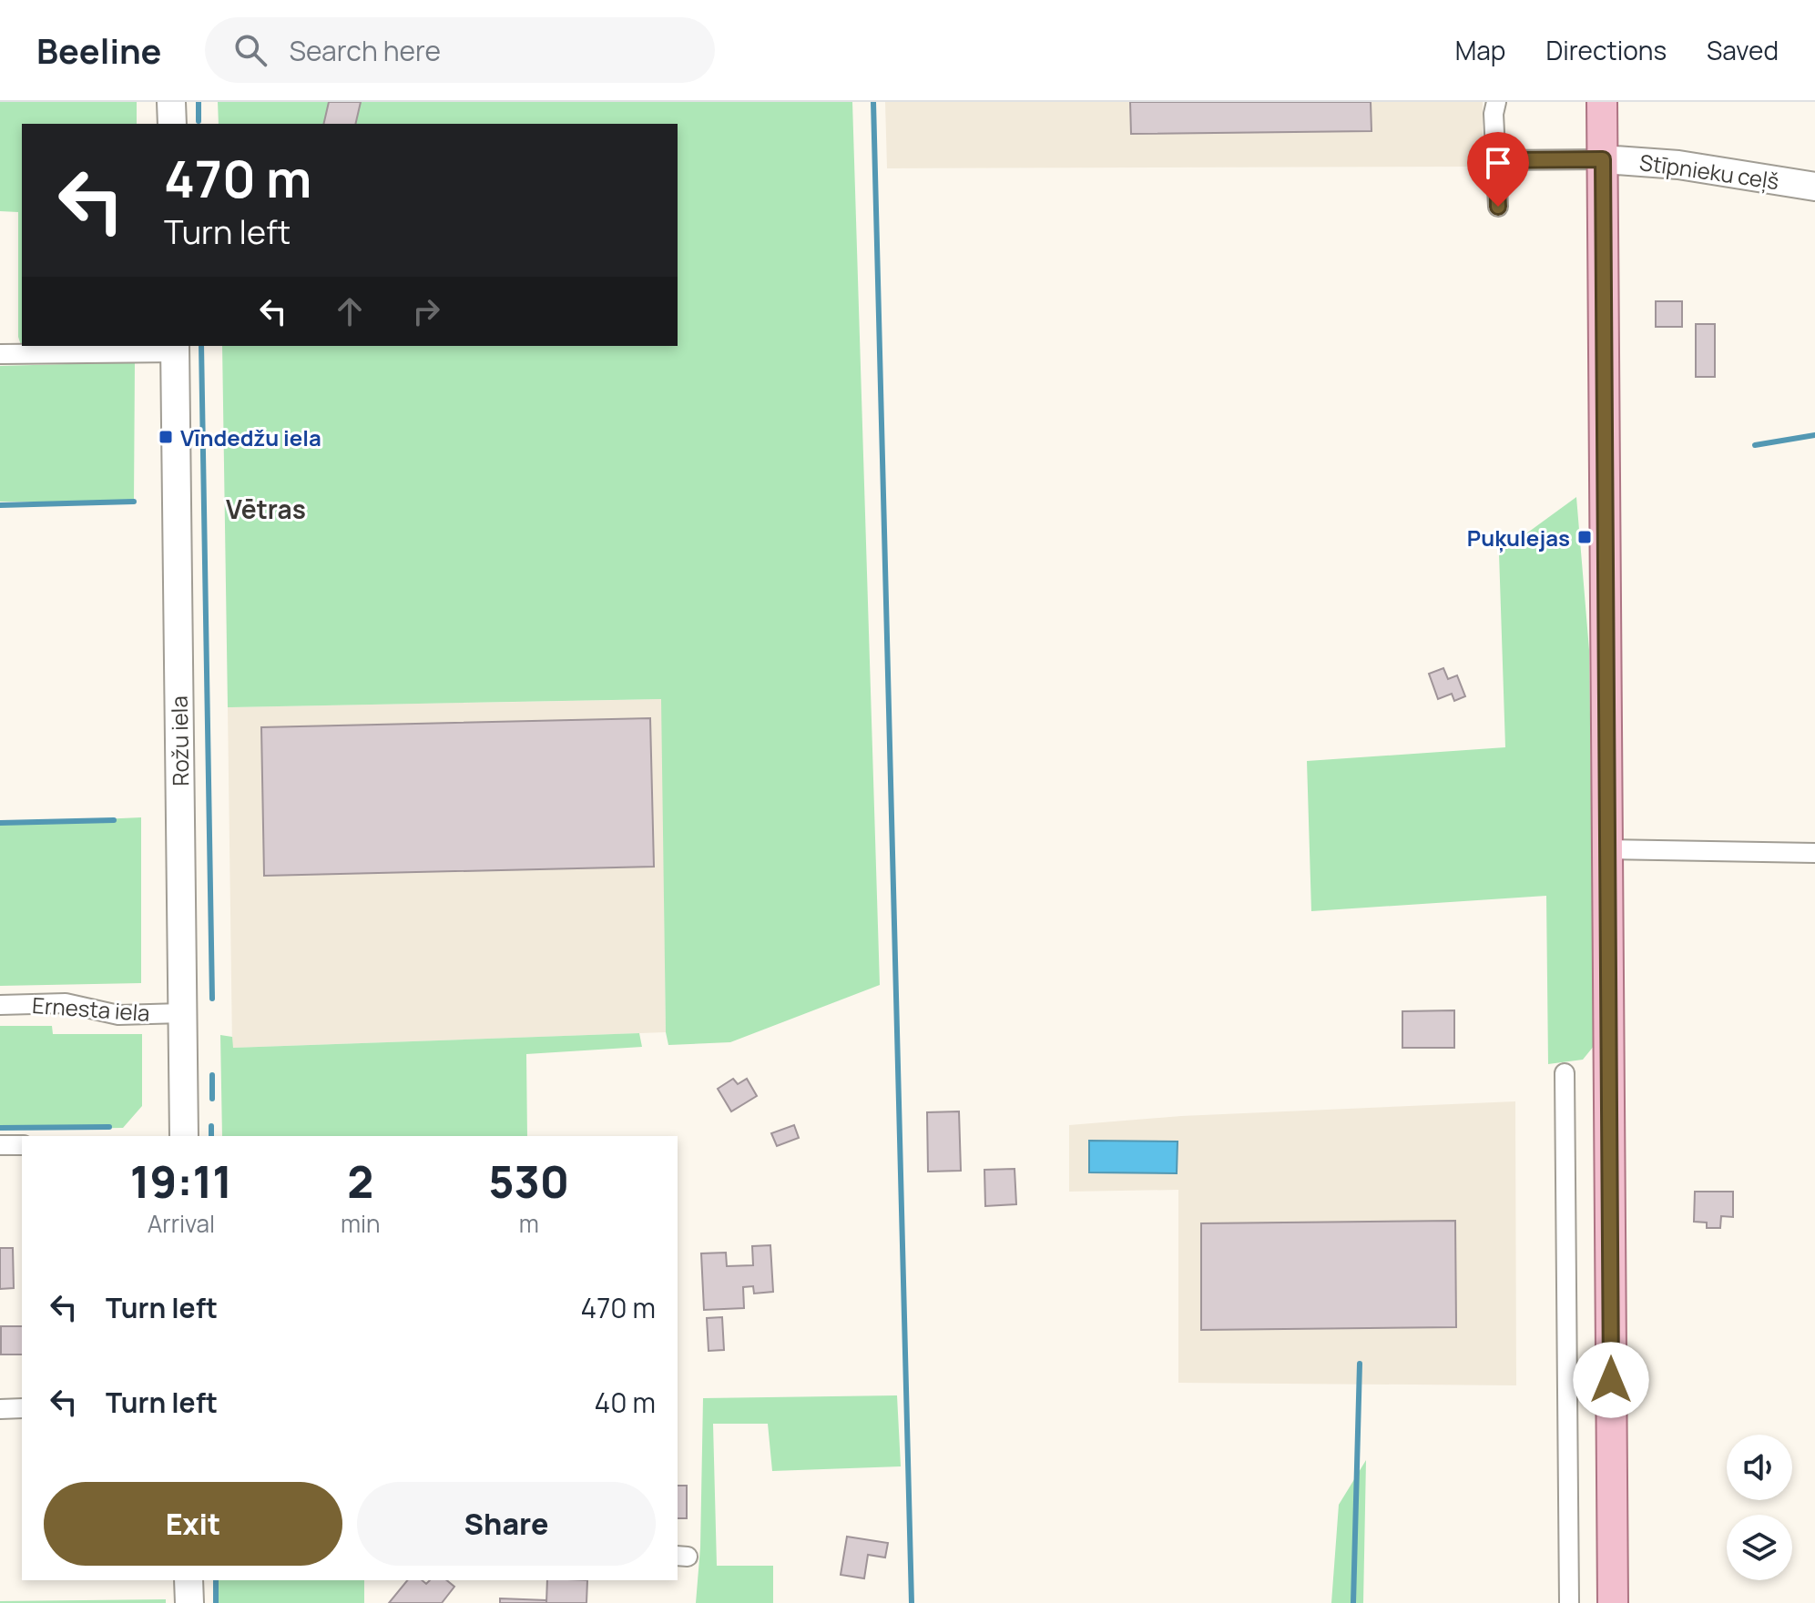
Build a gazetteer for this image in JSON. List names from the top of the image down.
{
  "streets": {
    "street": ["Stīpnieku ceļš", "Rožu iela", "Ernesta iela"]
  },
  "crossings": [
    ["Rožu iela", "Ernesta iela"]
  ],
  "districts": ["Vētras"],
  "places": {
    "transit": ["Vīndedžu iela", "Puķulejas"]
  },
  "page": {
    "header": "Beeline",
    "search": "Search here",
    "nav": ["Map", "Directions", "Saved"],
    "turn": ["470 m", "Turn left"],
    "eta": [
      "19:11",
      "Arrival",
      "2",
      "min",
      "530",
      "m"
    ],
    "list": [
      {
        "name": "Turn left",
        "value": "470 m"
      },
      {
        "name": "Turn left",
        "value": "40 m"
      }
    ],
    "buttons": ["Exit", "Share"]
  }
}
